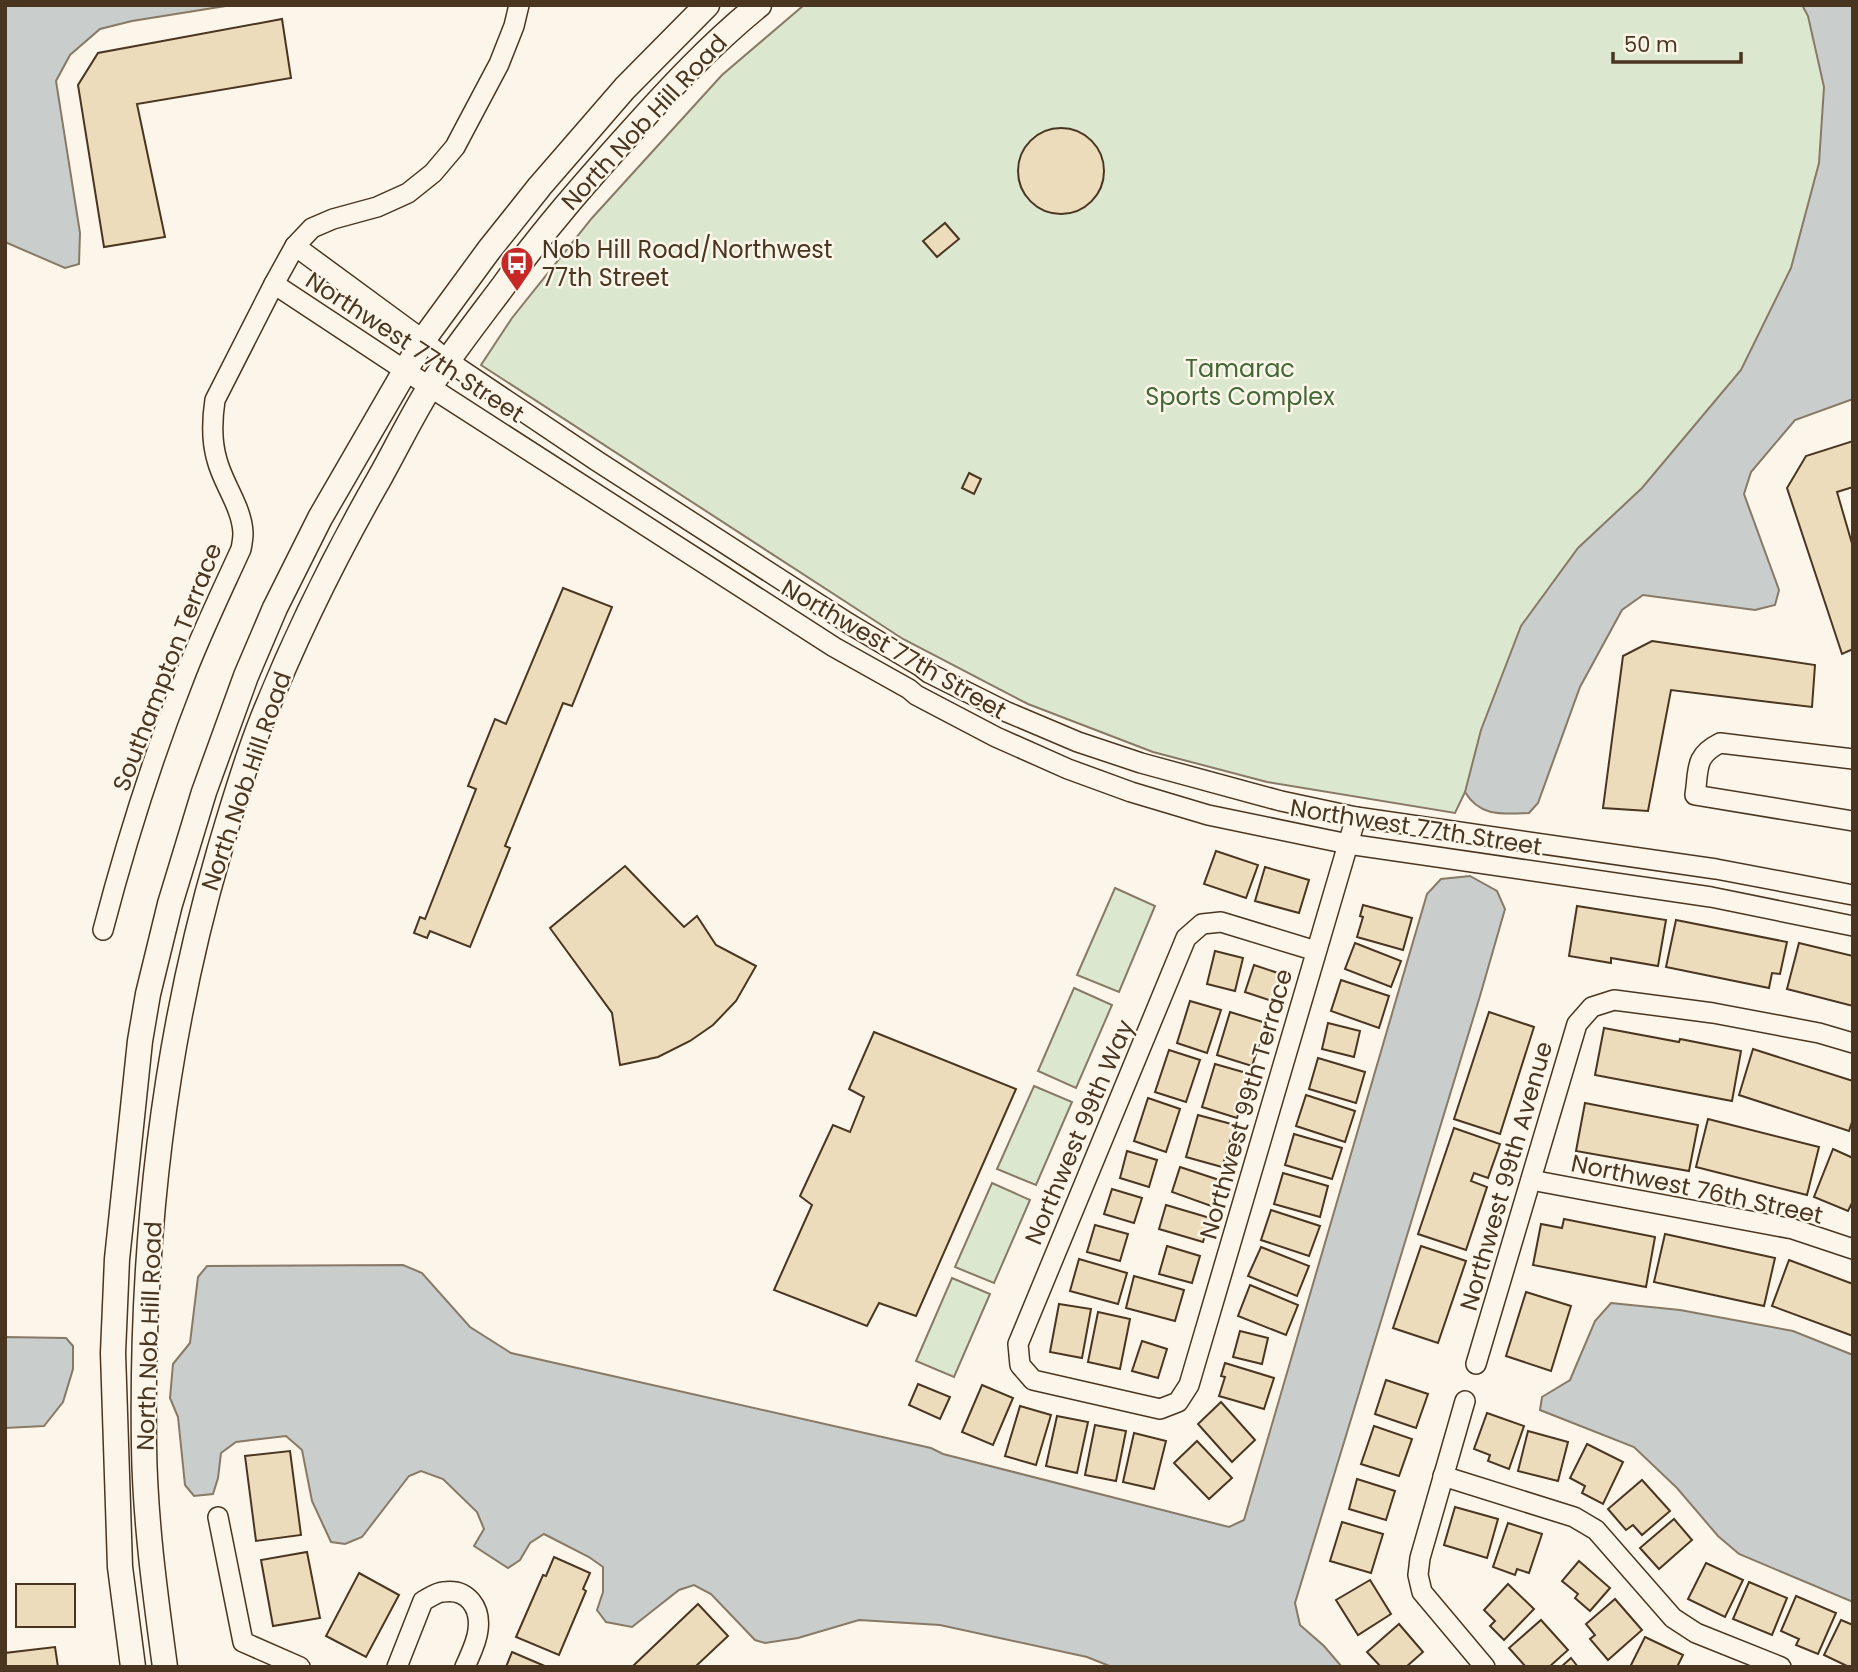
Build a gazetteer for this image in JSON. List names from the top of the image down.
{
  "streets": {
    "main road": ["North Nob Hill Road"],
    "street": [
      "Northwest 77th Street",
      "Southampton Terrace",
      "Northwest 99th Terrace",
      "Northwest 99th Way",
      "Northwest 99th Avenue",
      "Northwest 76th Street"
    ]
  },
  "crossings": [
    ["North Nob Hill Road", "Northwest 77th Street"],
    ["Northwest 77th Street", "Southampton Terrace"],
    ["Northwest 77th Street", "Northwest 99th Terrace"],
    ["Northwest 99th Terrace", "Northwest 99th Way"],
    ["Northwest 99th Avenue", "Northwest 76th Street"]
  ],
  "parks": ["Tamarac Sports Complex"],
  "places": {
    "bus stop": ["Nob Hill Road/Northwest 77th Street"]
  },
  "scale_bar": "50 m"
}
